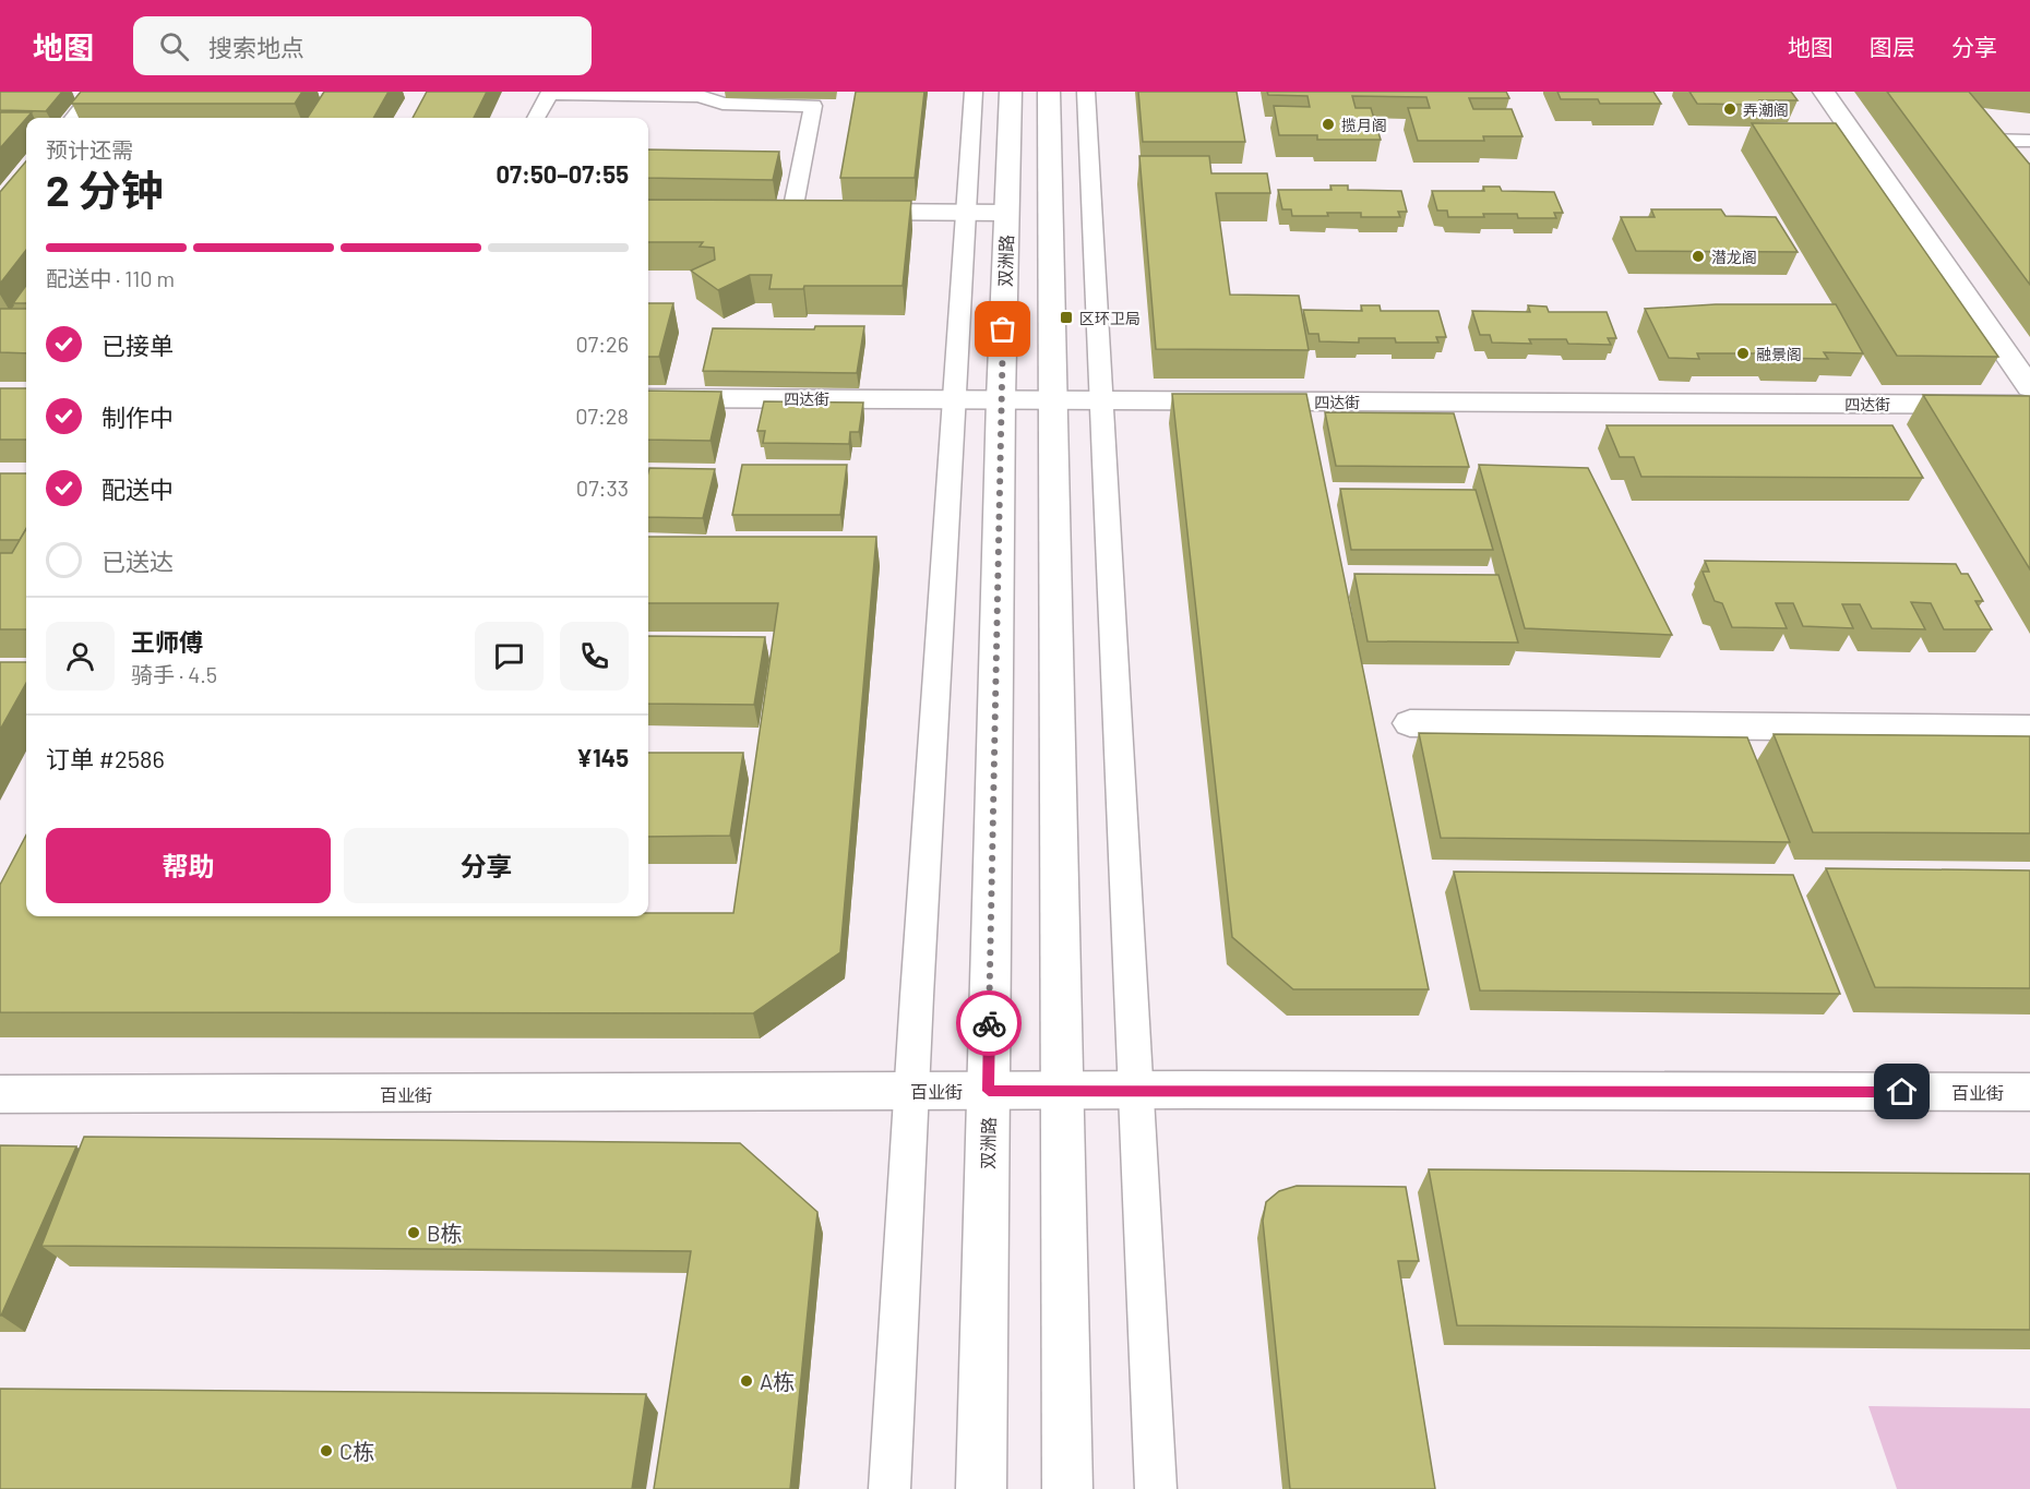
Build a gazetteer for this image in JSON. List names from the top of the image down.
{
  "streets": {
    "street": ["双洲路", "四达街", "百业街"]
  },
  "crossings": [
    ["双洲路", "四达街"],
    ["双洲路", "百业街"]
  ],
  "places": {
    "other": [
      "弄潮阁",
      "揽月阁",
      "潜龙阁",
      "融景阁",
      "B栋",
      "A栋",
      "C栋"
    ],
    "transit": ["区环卫局"]
  },
  "page": {
    "header": "地图",
    "search": "搜索地点",
    "nav": ["地图", "图层", "分享"],
    "heading": ["2 分钟", "预计还需", "07:50–07:55"],
    "panel": [
      "王师傅",
      "骑手 · 4.5",
      "订单 #2586",
      "¥145"
    ],
    "bar": "配送中 · 110 m",
    "list": [
      ["已接单", "07:26"],
      ["制作中", "07:28"],
      ["配送中", "07:33"],
      "已送达"
    ],
    "buttons": ["帮助", "分享"]
  }
}
